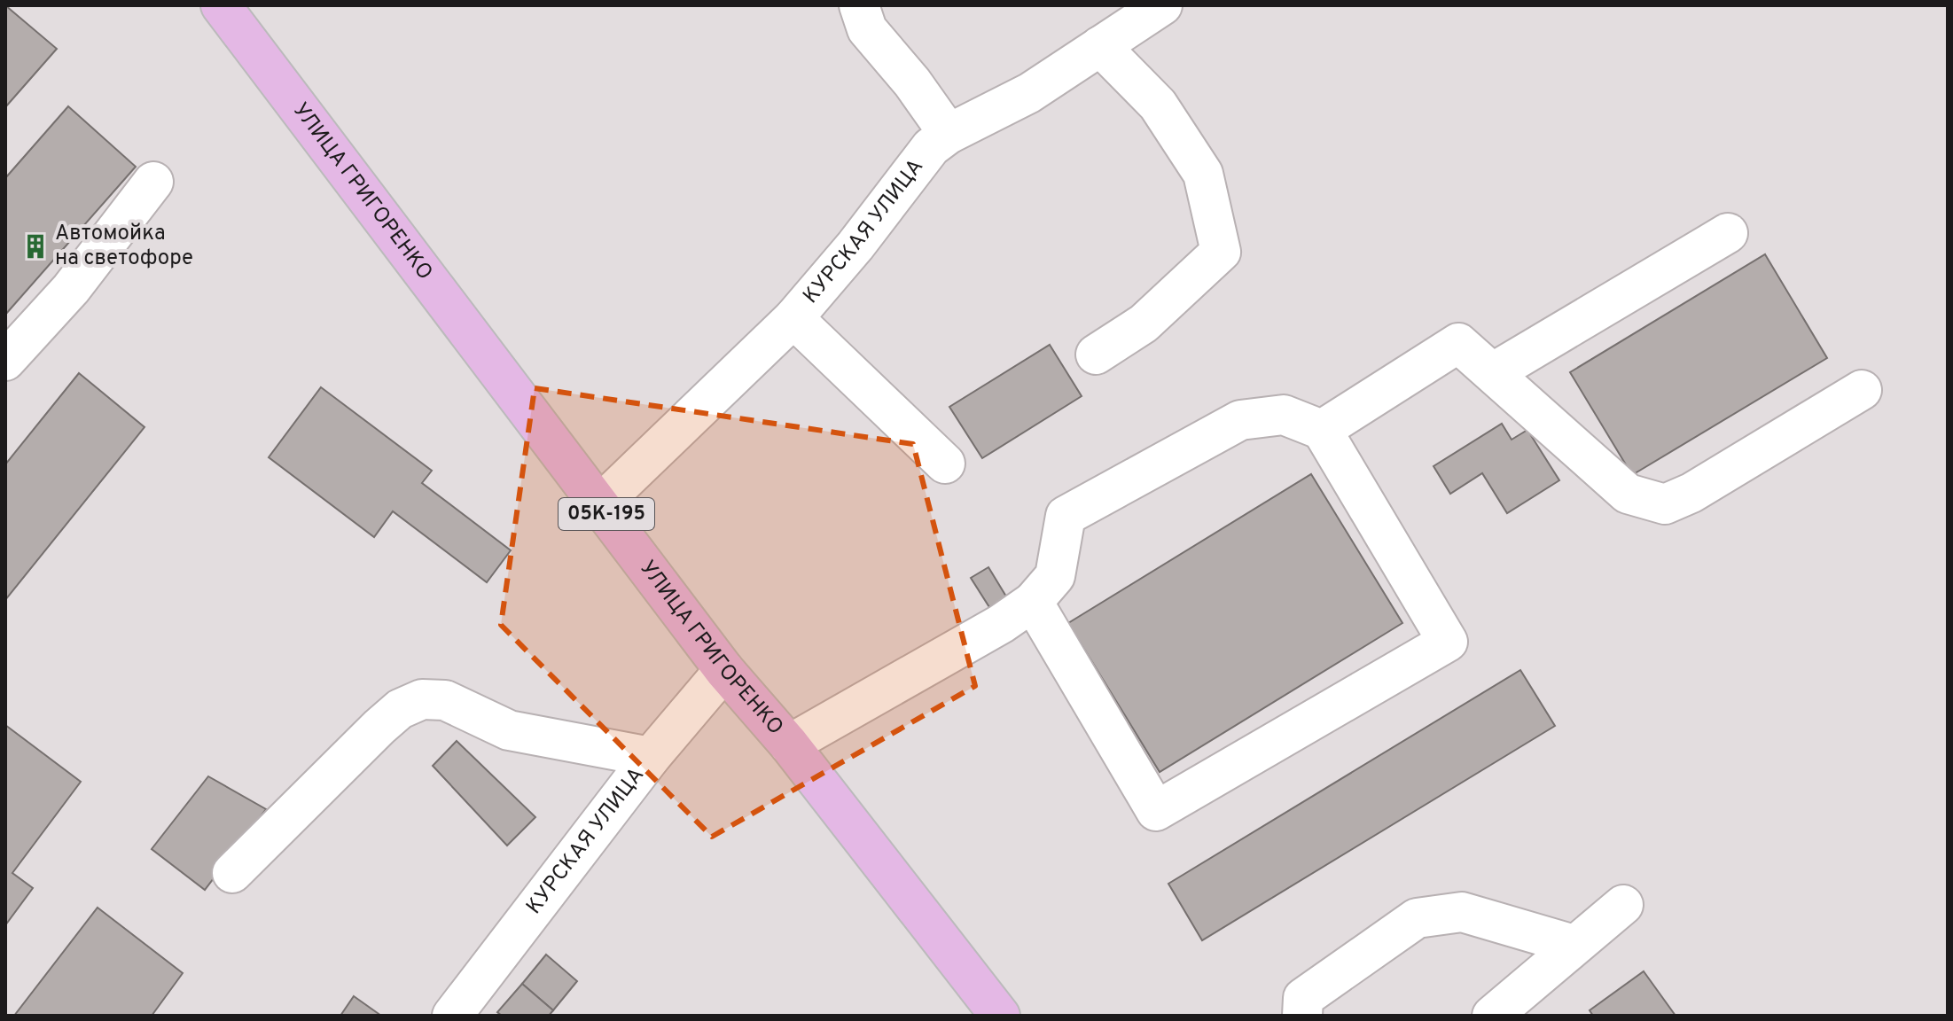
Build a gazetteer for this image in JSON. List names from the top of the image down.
{
  "streets": {
    "main road": ["УЛИЦА ГРИГОРЕНКО", "05К-195"],
    "street": ["КУРСКАЯ УЛИЦА"]
  },
  "crossings": [
    ["УЛИЦА ГРИГОРЕНКО", "КУРСКАЯ УЛИЦА"]
  ],
  "places": {
    "building": ["Автомойка на светофоре"]
  }
}
